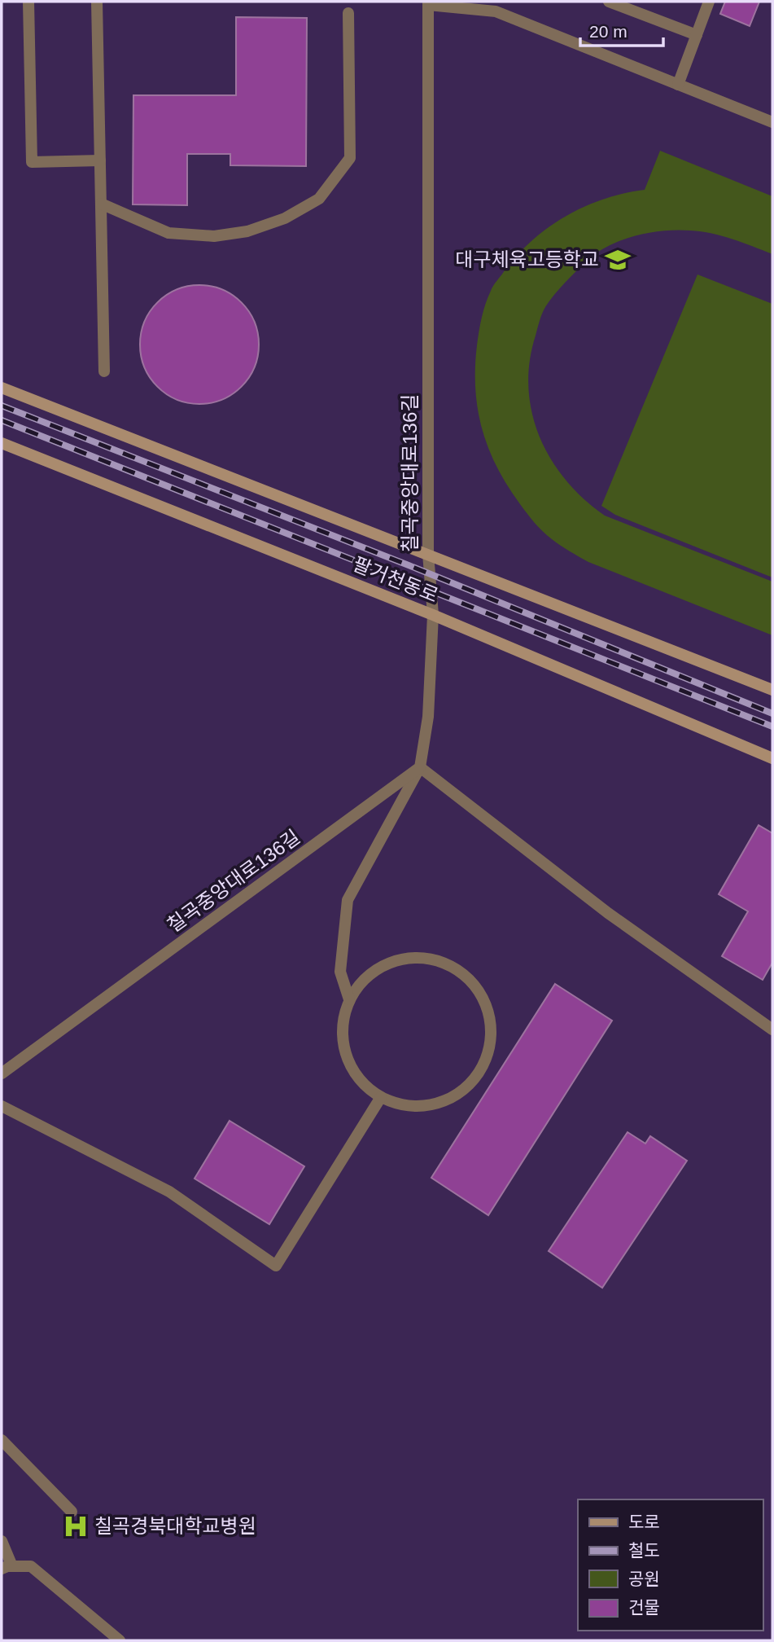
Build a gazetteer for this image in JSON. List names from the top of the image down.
{
  "streets": {
    "street": ["칠곡중앙대로136길", "팔거천동로"]
  },
  "crossings": [
    ["칠곡중앙대로136길", "팔거천동로"]
  ],
  "places": {
    "school or university": ["대구체육고등학교"],
    "hospital": ["칠곡경북대학교병원"]
  },
  "legend": [
    "도로",
    "철도",
    "공원",
    "건물"
  ],
  "scale_bar": "20 m"
}
